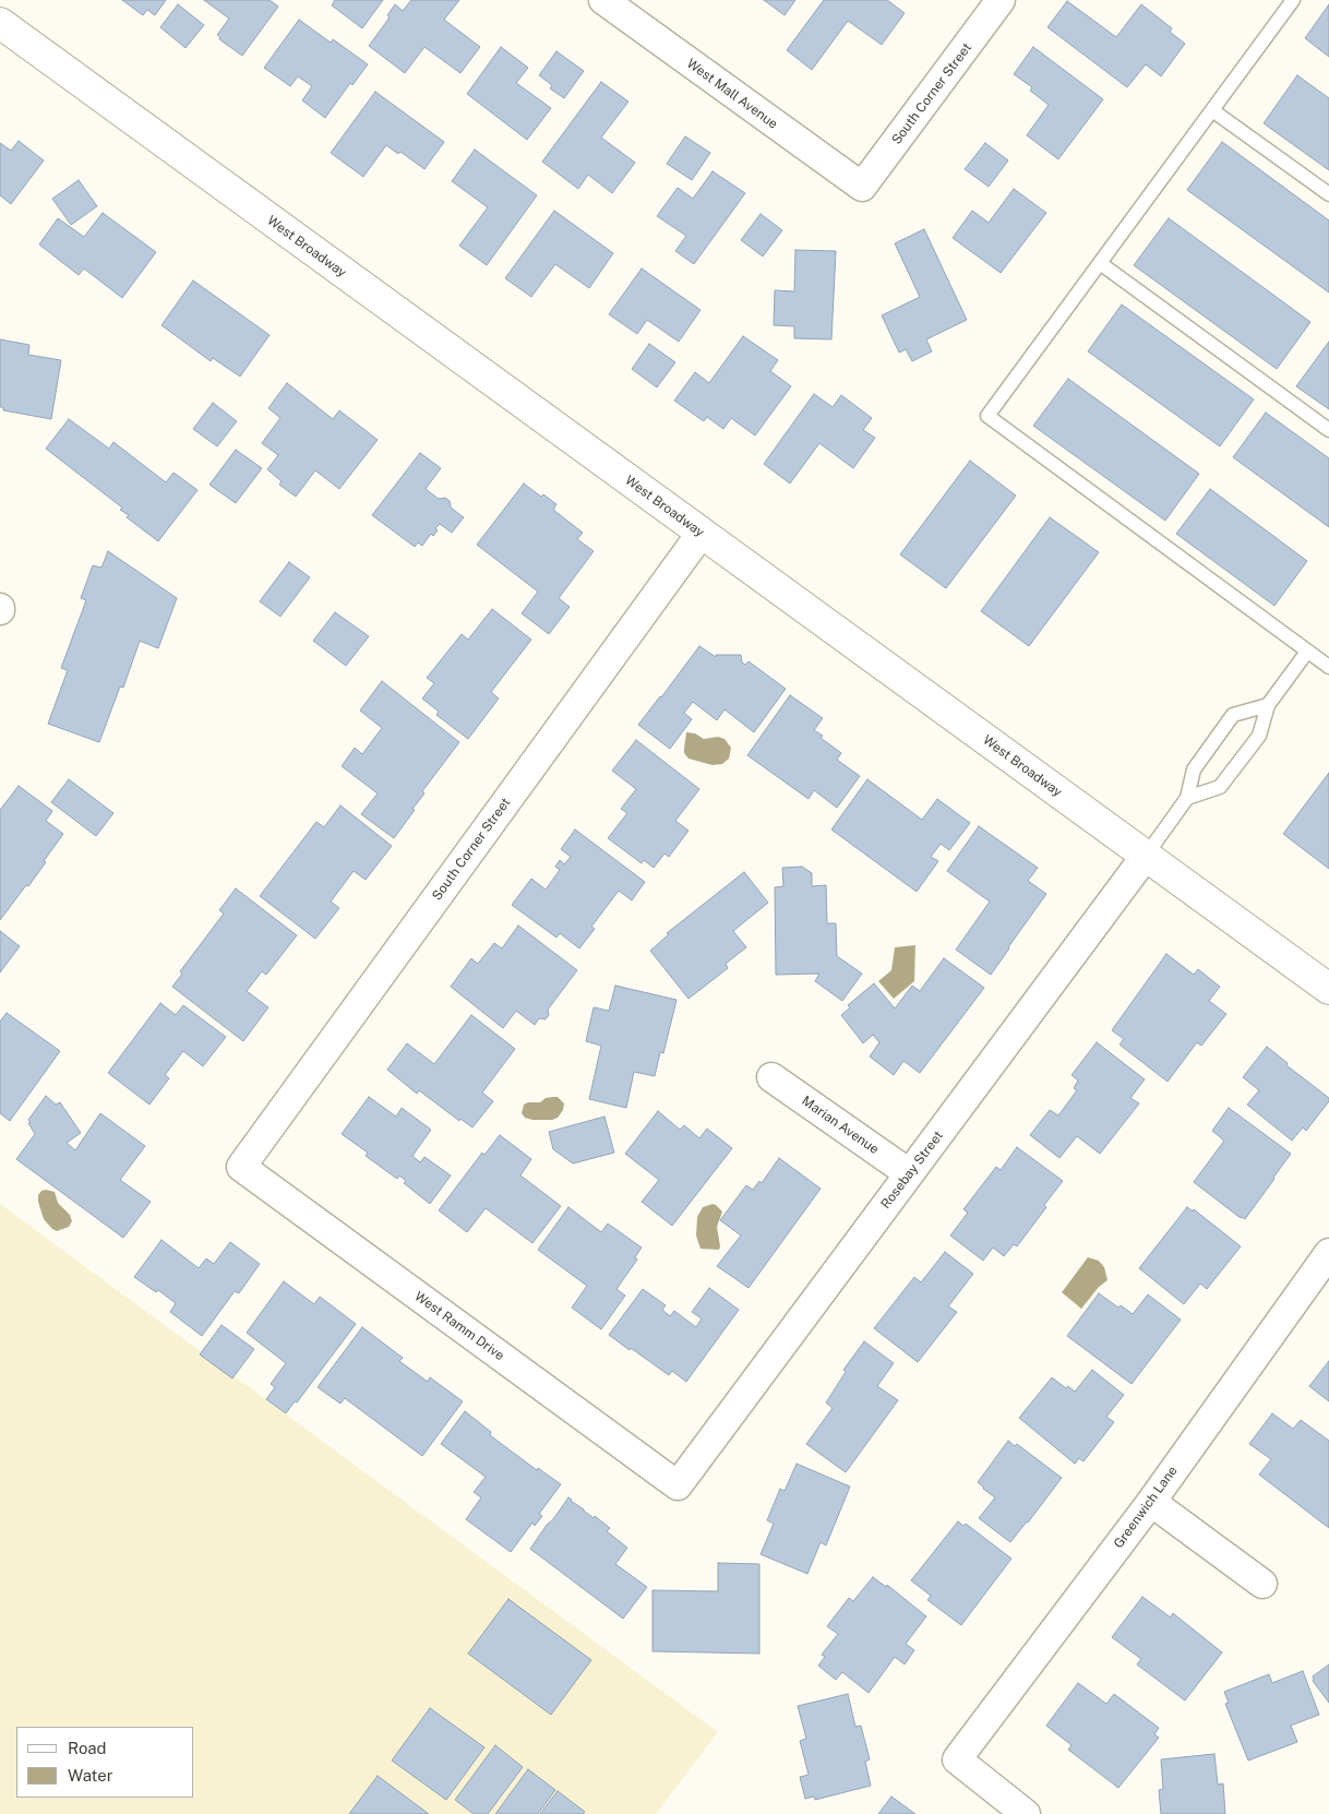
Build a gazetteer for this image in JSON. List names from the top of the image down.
{
  "streets": {
    "main road": ["West Broadway"],
    "street": [
      "West Mall Avenue",
      "South Corner Street",
      "Marian Avenue",
      "Rosebay Street",
      "West Ramm Drive",
      "Greenwich Lane"
    ]
  },
  "crossings": [
    ["West Mall Avenue", "South Corner Street"],
    ["South Corner Street", "West Broadway"],
    ["South Corner Street", "West Ramm Drive"],
    ["West Broadway", "Rosebay Street"],
    ["Marian Avenue", "Rosebay Street"],
    ["Rosebay Street", "West Ramm Drive"]
  ],
  "legend": ["Road", "Water"]
}
